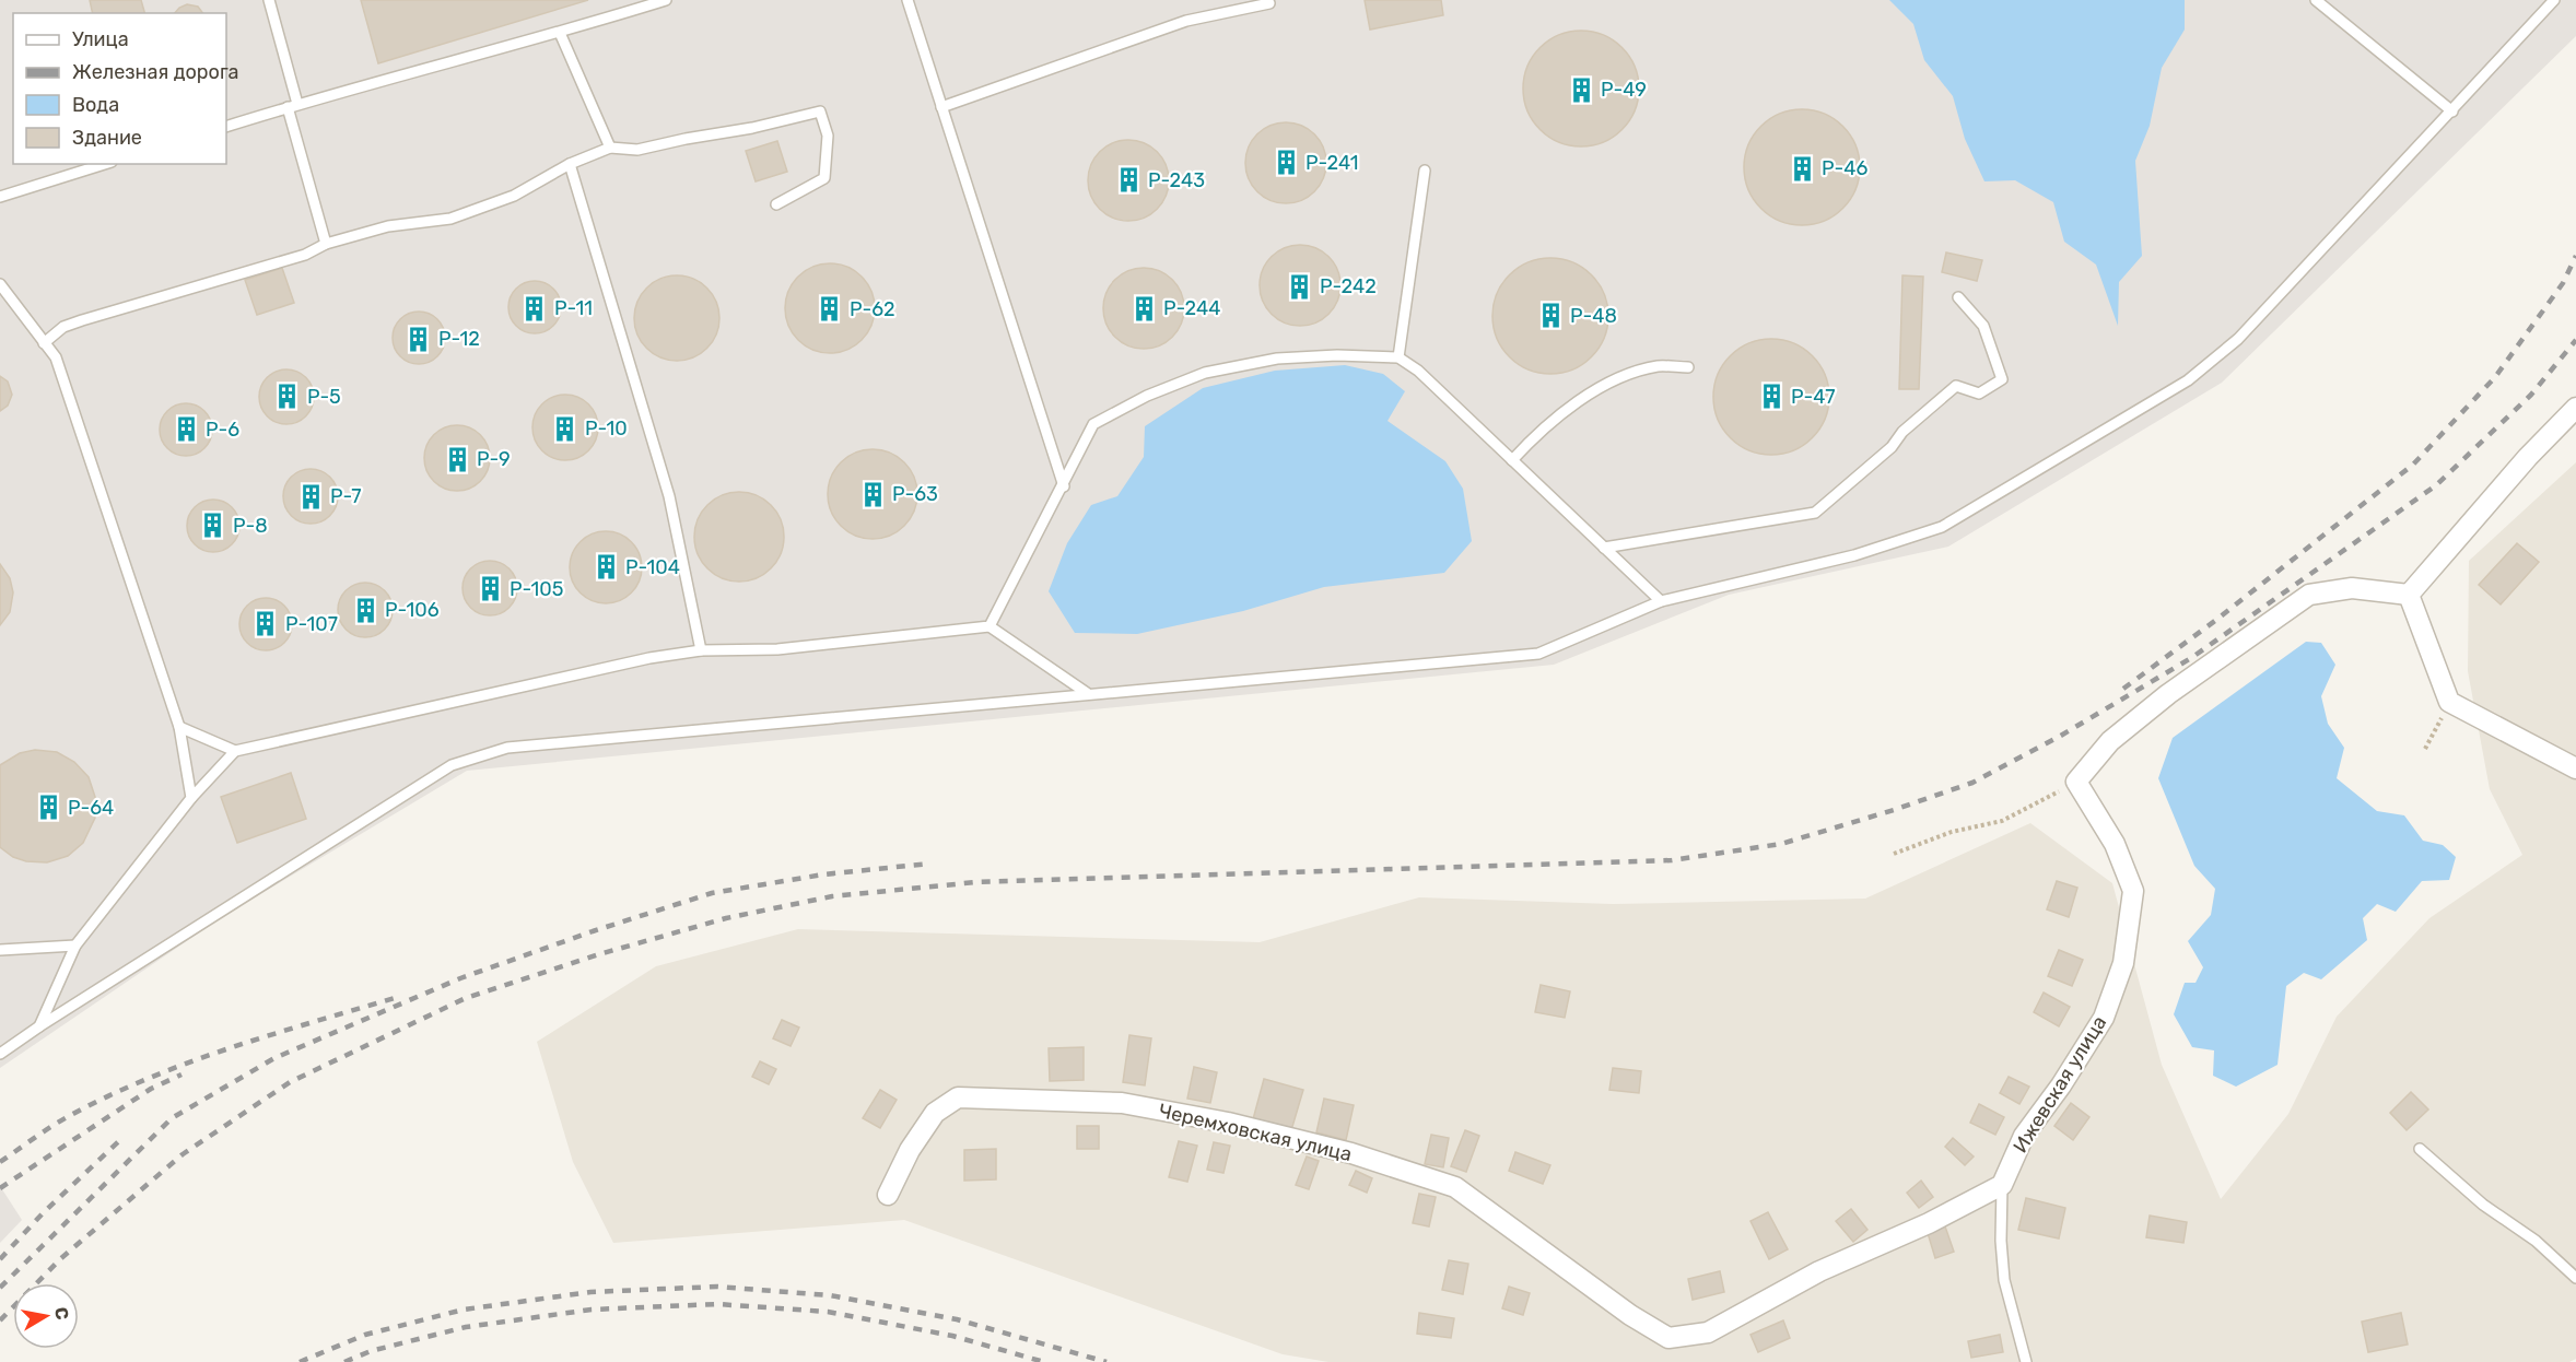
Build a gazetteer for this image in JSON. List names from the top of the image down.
{
  "streets": {
    "street": ["Ижевская улица", "Черемховская улица"]
  },
  "crossings": [
    ["Ижевская улица", "Черемховская улица"]
  ],
  "places": {
    "building": [
      "Р-49",
      "Р-241",
      "Р-46",
      "Р-243",
      "Р-242",
      "Р-11",
      "Р-244",
      "Р-62",
      "Р-48",
      "Р-12",
      "Р-5",
      "Р-47",
      "Р-10",
      "Р-6",
      "Р-9",
      "Р-63",
      "Р-7",
      "Р-8",
      "Р-104",
      "Р-105",
      "Р-106",
      "Р-107",
      "Р-64"
    ]
  },
  "legend": [
    "Улица",
    "Железная дорога",
    "Вода",
    "Здание"
  ],
  "north": "right"
}
